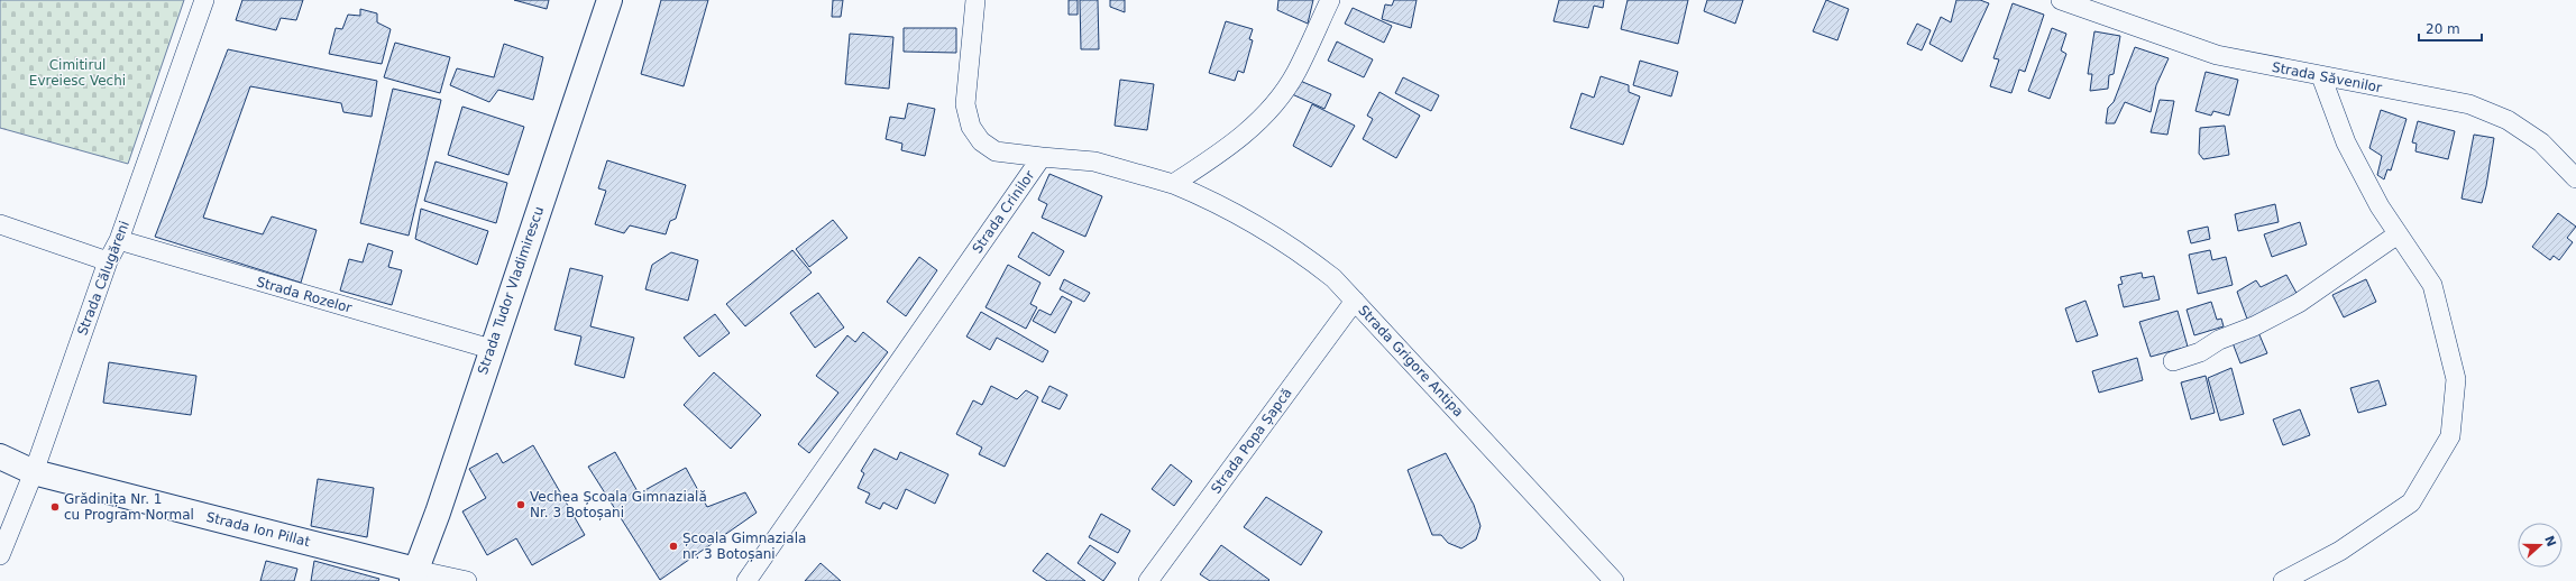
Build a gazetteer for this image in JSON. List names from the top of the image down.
{
  "streets": {
    "main road": ["Strada Tudor Vladimirescu", "Strada Ion Pillat"],
    "street": [
      "Strada Săvenilor",
      "Strada Crinilor",
      "Strada Călugăreni",
      "Strada Rozelor",
      "Strada Grigore Antipa",
      "Strada Popa Șapcă"
    ]
  },
  "crossings": [
    ["Strada Crinilor", "Strada Grigore Antipa"],
    ["Strada Călugăreni", "Strada Rozelor"],
    ["Strada Călugăreni", "Strada Ion Pillat"],
    ["Strada Tudor Vladimirescu", "Strada Rozelor"],
    ["Strada Tudor Vladimirescu", "Strada Ion Pillat"],
    ["Strada Grigore Antipa", "Strada Popa Șapcă"]
  ],
  "parks": ["Cimitirul Evreiesc Vechi"],
  "places": ["Vechea Școala Gimnazială Nr. 3 Botoșani", "Grădinița Nr. 1 cu Program Normal", "Școala Gimnaziala nr. 3 Botoșani"],
  "scale_bar": "20 m",
  "north": "right"
}
